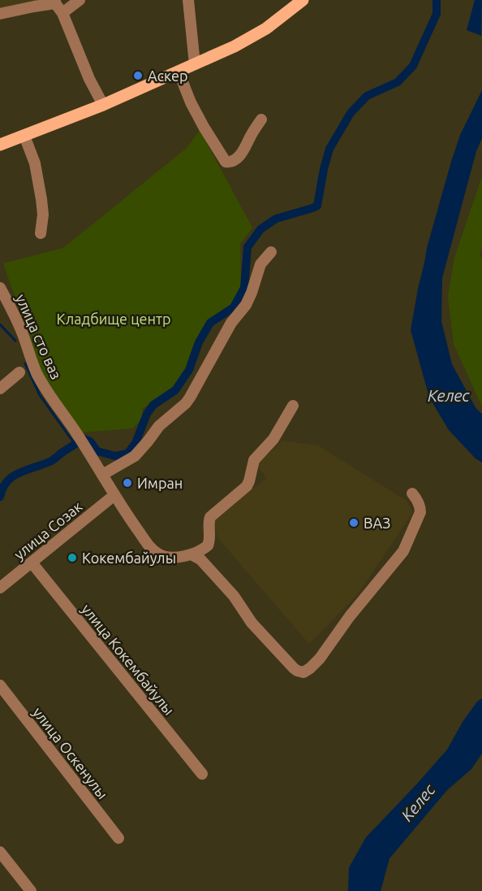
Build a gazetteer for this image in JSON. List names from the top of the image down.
{
  "streets": {
    "street": [
      "улица сто ваз",
      "улица Созак",
      "улица Кокембайулы",
      "улица Оскенулы"
    ]
  },
  "crossings": [
    ["улица сто ваз", "улица Созак"],
    ["улица Созак", "улица Кокембайулы"]
  ],
  "water": ["Келес"],
  "parks": ["Кладбище центр"],
  "places": [
    "Аскер",
    "Имран",
    "ВАЗ",
    "Кокембайулы"
  ]
}
